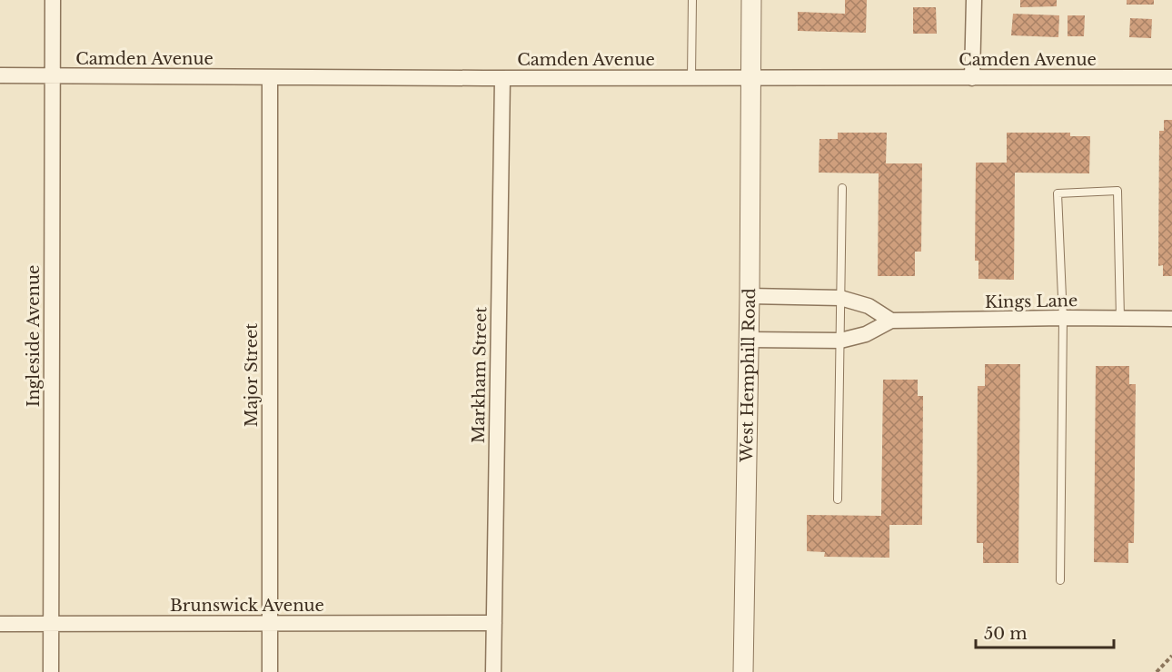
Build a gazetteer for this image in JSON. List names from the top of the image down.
{
  "streets": {
    "street": [
      "Camden Avenue",
      "Kings Lane",
      "Ingleside Avenue",
      "Major Street",
      "Markham Street",
      "West Hemphill Road",
      "Brunswick Avenue"
    ]
  },
  "crossings": [
    ["Camden Avenue", "Ingleside Avenue"],
    ["Camden Avenue", "Major Street"],
    ["Camden Avenue", "Markham Street"],
    ["Camden Avenue", "West Hemphill Road"],
    ["Kings Lane", "West Hemphill Road"],
    ["Ingleside Avenue", "Brunswick Avenue"],
    ["Major Street", "Brunswick Avenue"],
    ["Markham Street", "Brunswick Avenue"]
  ],
  "scale_bar": "50 m"
}
